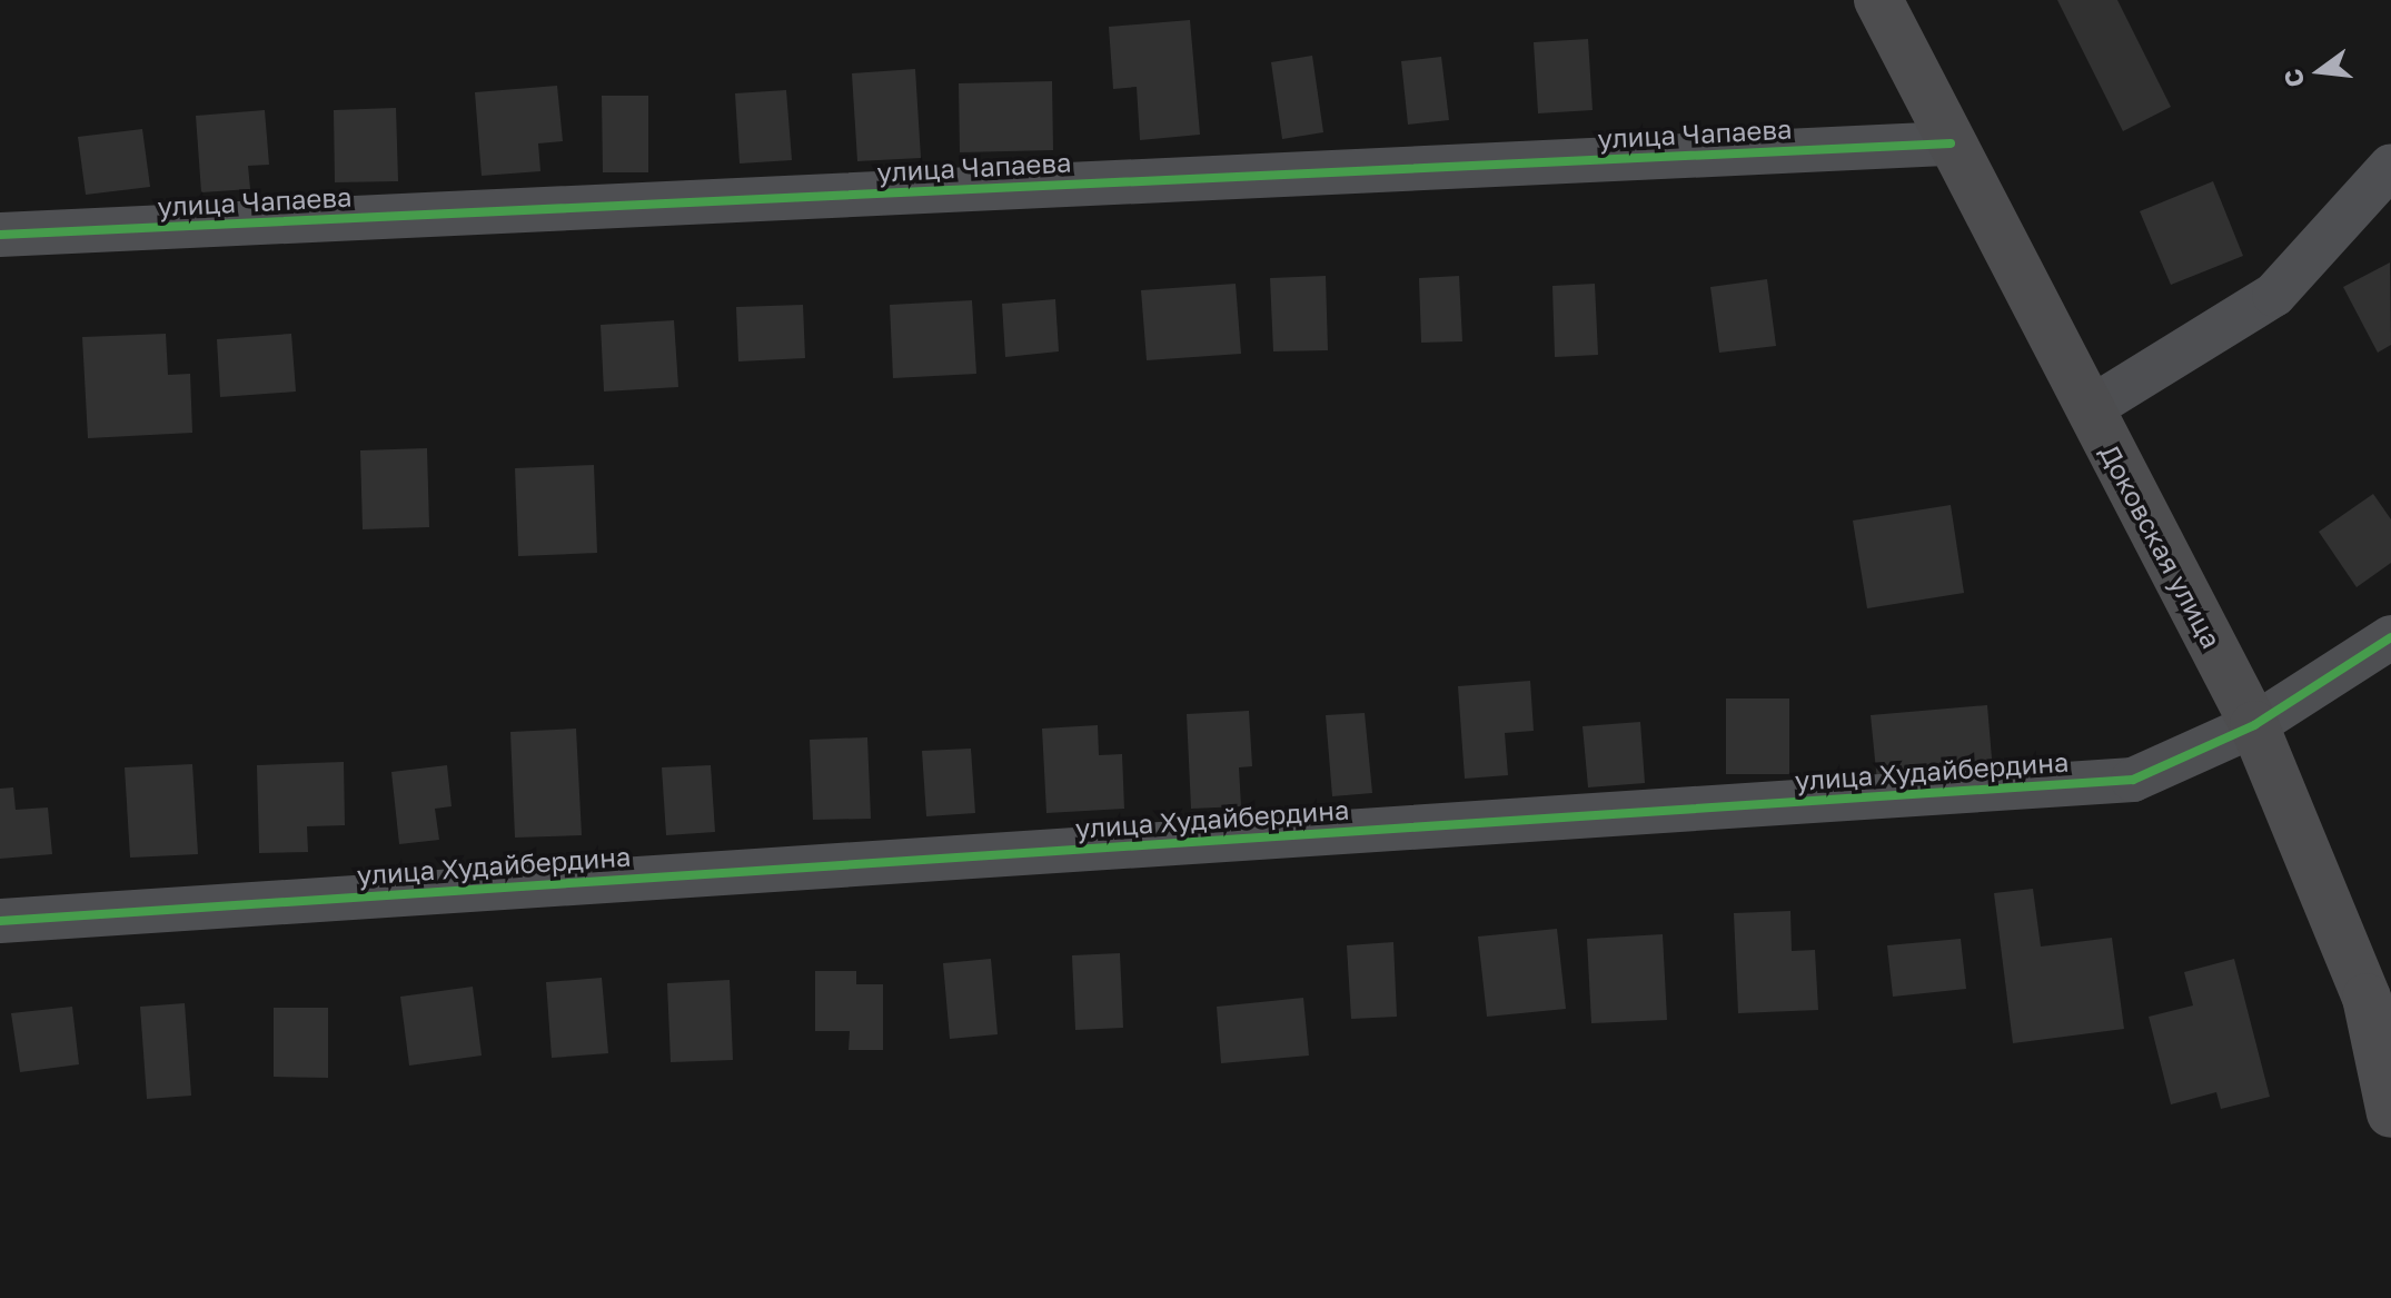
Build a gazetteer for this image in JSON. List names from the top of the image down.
{
  "streets": {
    "main road": ["Доковская улица"],
    "street": ["улица Чапаева", "улица Худайбердина"]
  },
  "crossings": [
    ["улица Чапаева", "Доковская улица"],
    ["Доковская улица", "улица Худайбердина"]
  ],
  "north": "left"
}
